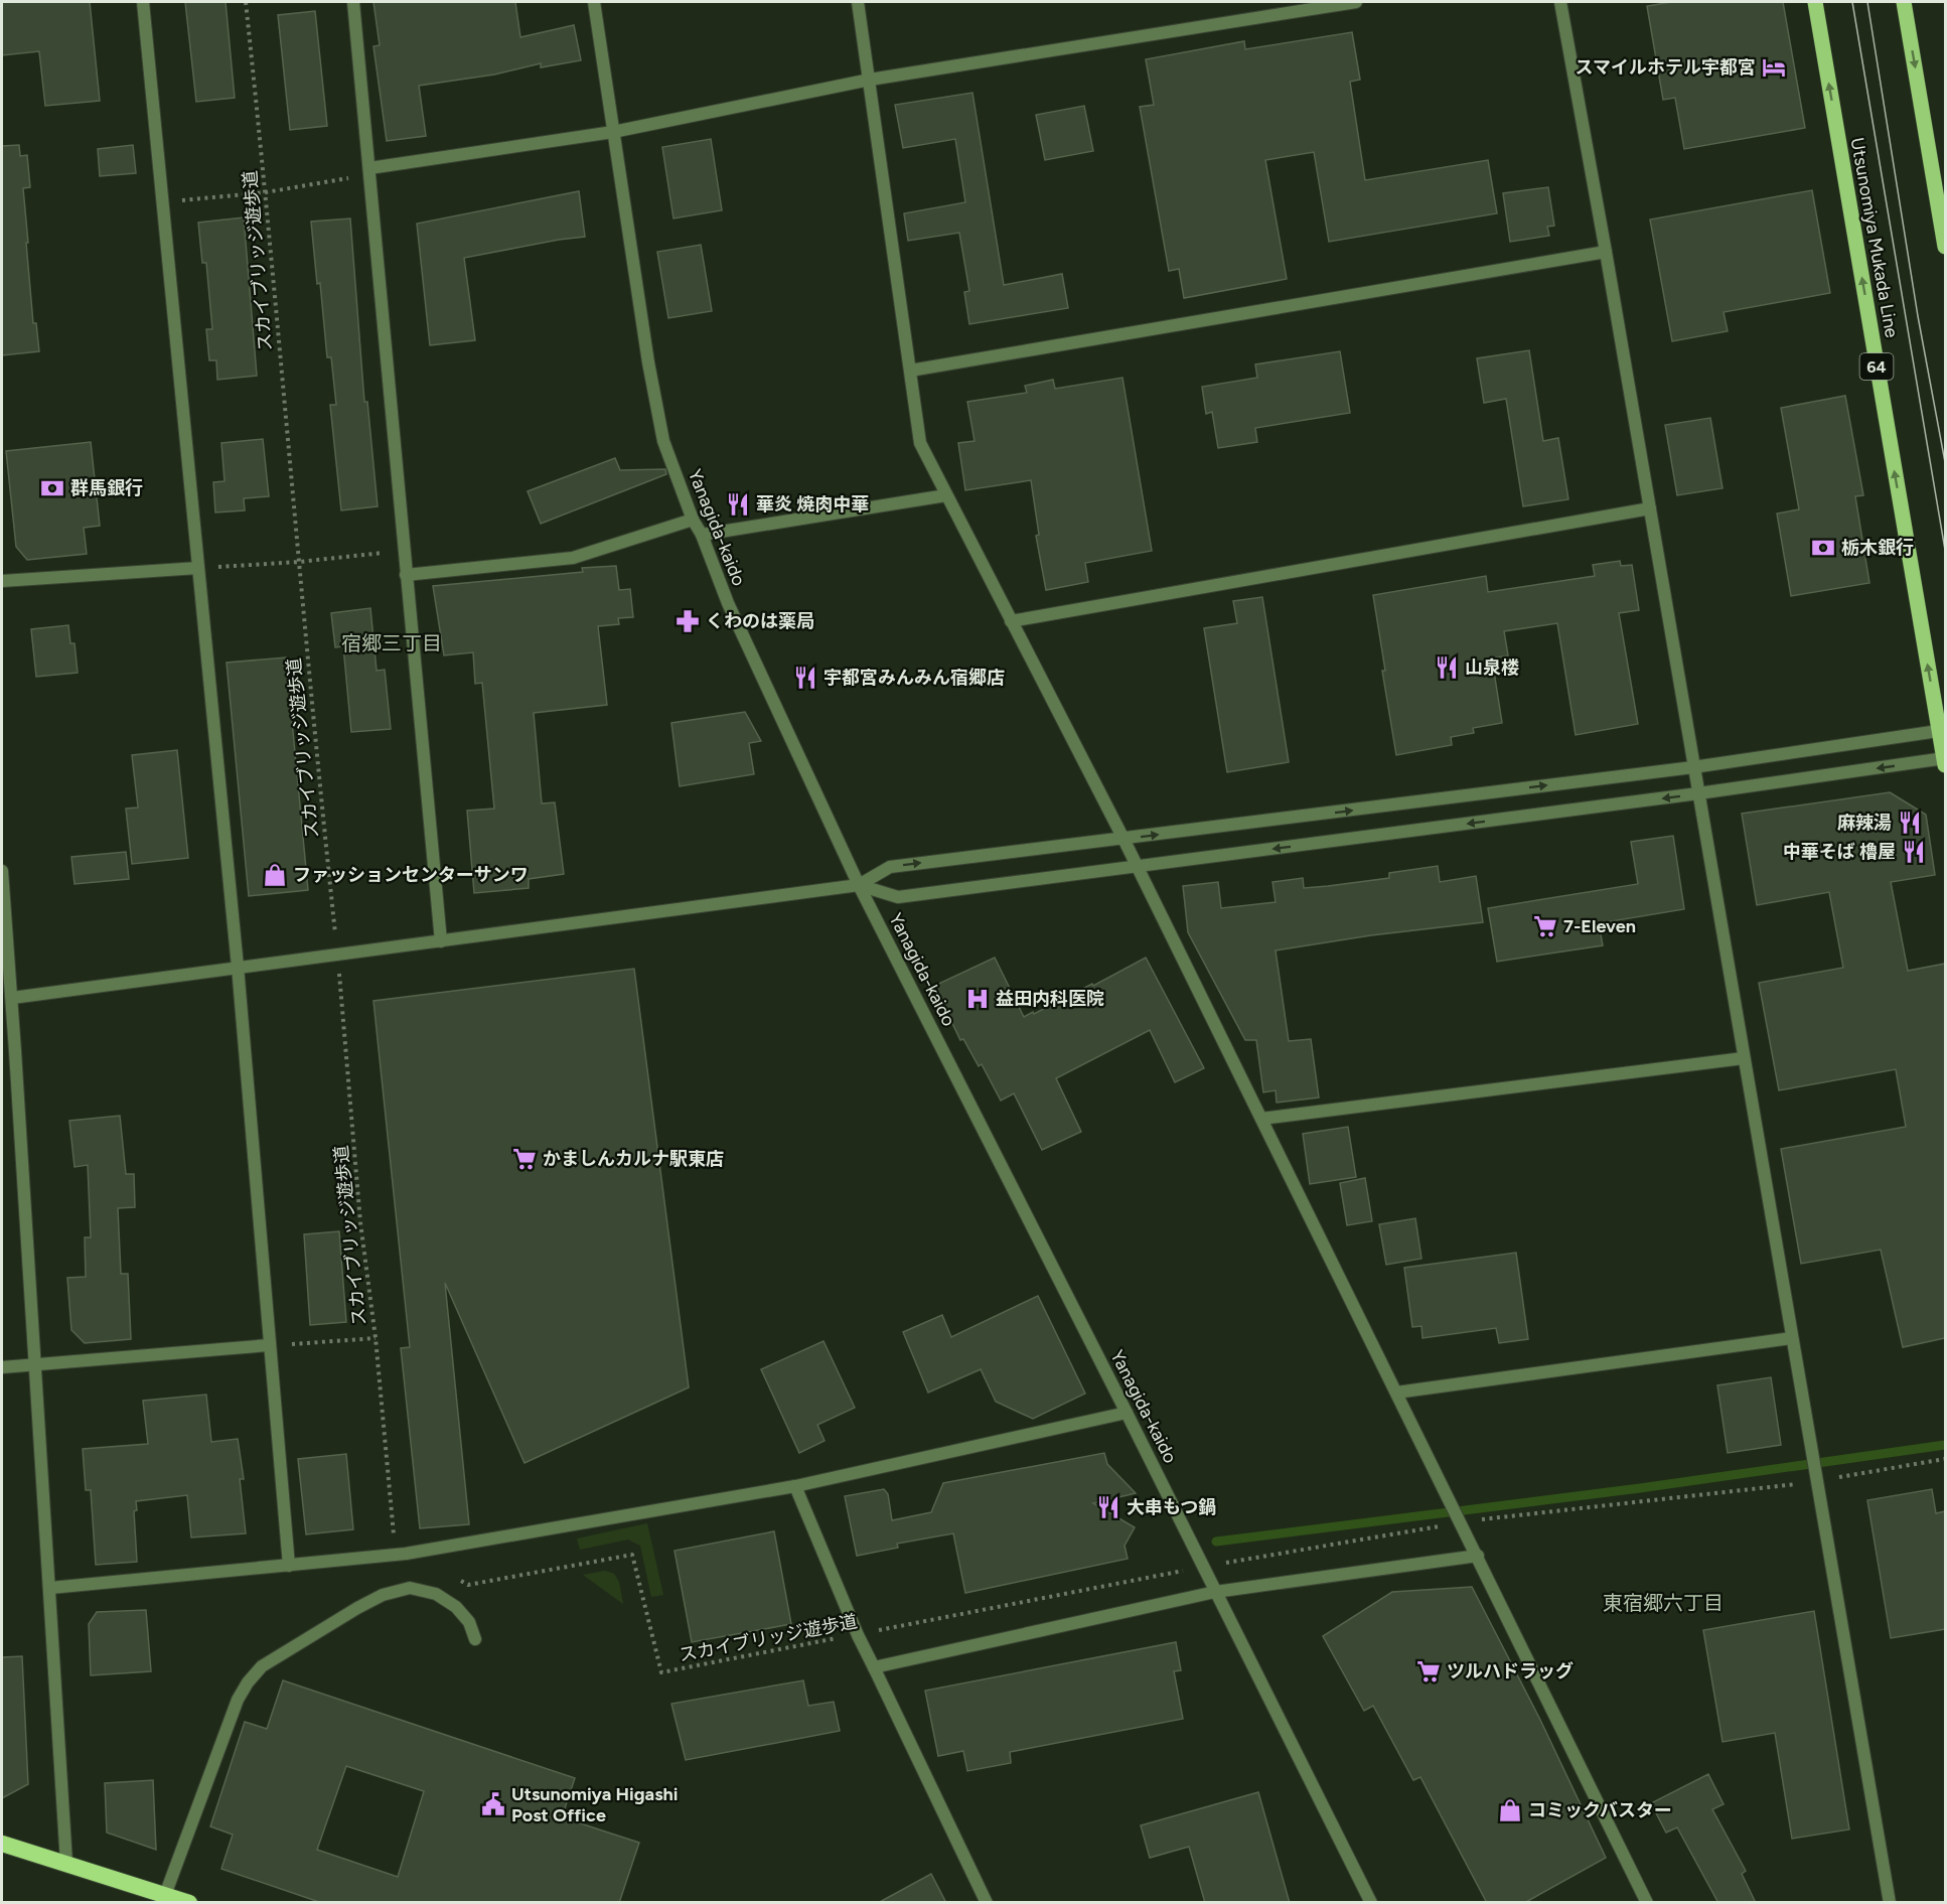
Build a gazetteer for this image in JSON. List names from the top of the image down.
{
  "streets": {
    "main road": ["Utsunomiya Mukada Line", "64"],
    "street": ["Yanagida-kaido"],
    "path": ["スカイブリッジ遊歩道"]
  },
  "crossings": [
    ["Utsunomiya Mukada Line", "64"],
    ["スカイブリッジ遊歩道", "Yanagida-kaido"]
  ],
  "districts": ["宿郷三丁目", "東宿郷六丁目"],
  "places": {
    "hotel": ["スマイルホテル宇都宮"],
    "bank": ["群馬銀行", "栃木銀行"],
    "restaurant": [
      "華炎 焼肉中華",
      "山泉楼",
      "宇都宮みんみん宿郷店",
      "麻辣湯",
      "中華そば 櫓屋",
      "大串もつ鍋"
    ],
    "pharmacy": ["くわのは薬局"],
    "shop": ["ファッションセンターサンワ", "コミックバスター"],
    "supermarket": ["7-Eleven", "かましんカルナ駅東店", "ツルハドラッグ"],
    "hospital": ["益田内科医院"],
    "public building": ["Utsunomiya Higashi Post Office"]
  }
}
